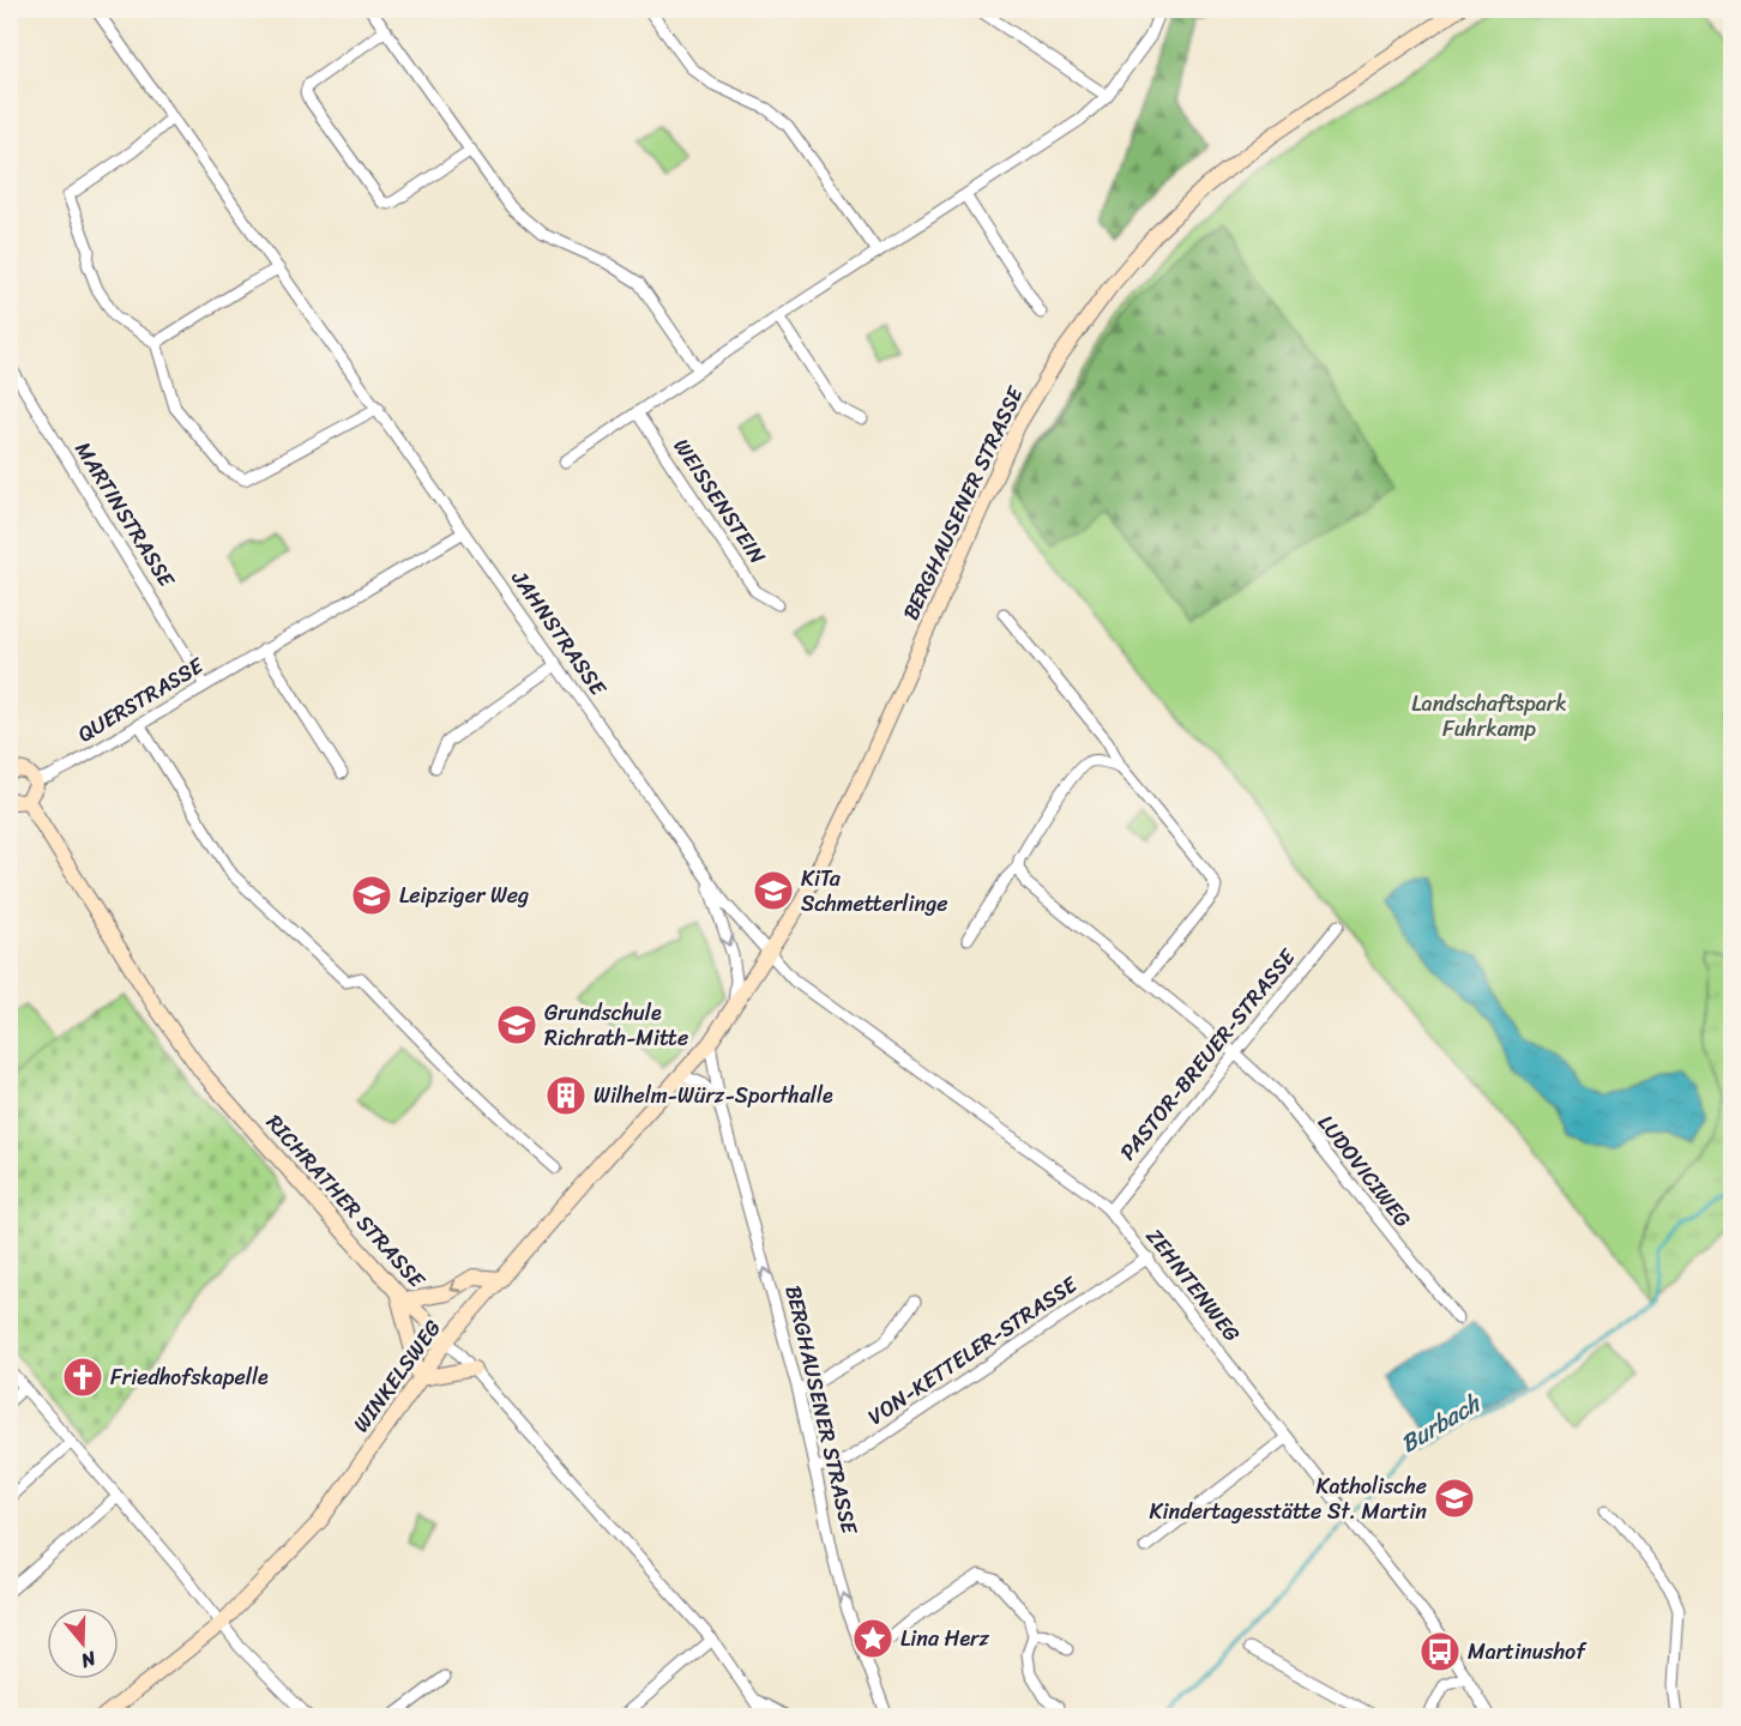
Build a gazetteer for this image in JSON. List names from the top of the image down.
{
  "streets": {
    "main road": ["BERGHAUSENER STRASSE", "RICHRATHER STRASSE", "WINKELSWEG"],
    "street": [
      "WEISSENSTEIN",
      "MARTINSTRASSE",
      "JAHNSTRASSE",
      "QUERSTRASSE",
      "PASTOR-BREUER-STRASSE",
      "LUDOVICIWEG",
      "ZEHNTENWEG",
      "VON-KETTELER-STRASSE"
    ]
  },
  "crossings": [
    ["BERGHAUSENER STRASSE", "JAHNSTRASSE"],
    ["BERGHAUSENER STRASSE", "ZEHNTENWEG"],
    ["BERGHAUSENER STRASSE", "VON-KETTELER-STRASSE"],
    ["BERGHAUSENER STRASSE", "WINKELSWEG"],
    ["MARTINSTRASSE", "QUERSTRASSE"],
    ["JAHNSTRASSE", "QUERSTRASSE"],
    ["JAHNSTRASSE", "ZEHNTENWEG"],
    ["PASTOR-BREUER-STRASSE", "LUDOVICIWEG"],
    ["PASTOR-BREUER-STRASSE", "ZEHNTENWEG"],
    ["RICHRATHER STRASSE", "WINKELSWEG"],
    ["ZEHNTENWEG", "VON-KETTELER-STRASSE"]
  ],
  "water": ["Burbach"],
  "parks": ["Landschaftspark Fuhrkamp"],
  "places": {
    "school or university": [
      "KiTa Schmetterlinge",
      "Leipziger Weg",
      "Grundschule Richrath-Mitte",
      "Katholische Kindertagesstätte St. Martin"
    ],
    "building": ["Wilhelm-Würz-Sporthalle"],
    "church": ["Friedhofskapelle"],
    "place": ["Lina Herz"],
    "bus stop": ["Martinushof"]
  },
  "north": "bottom"
}
